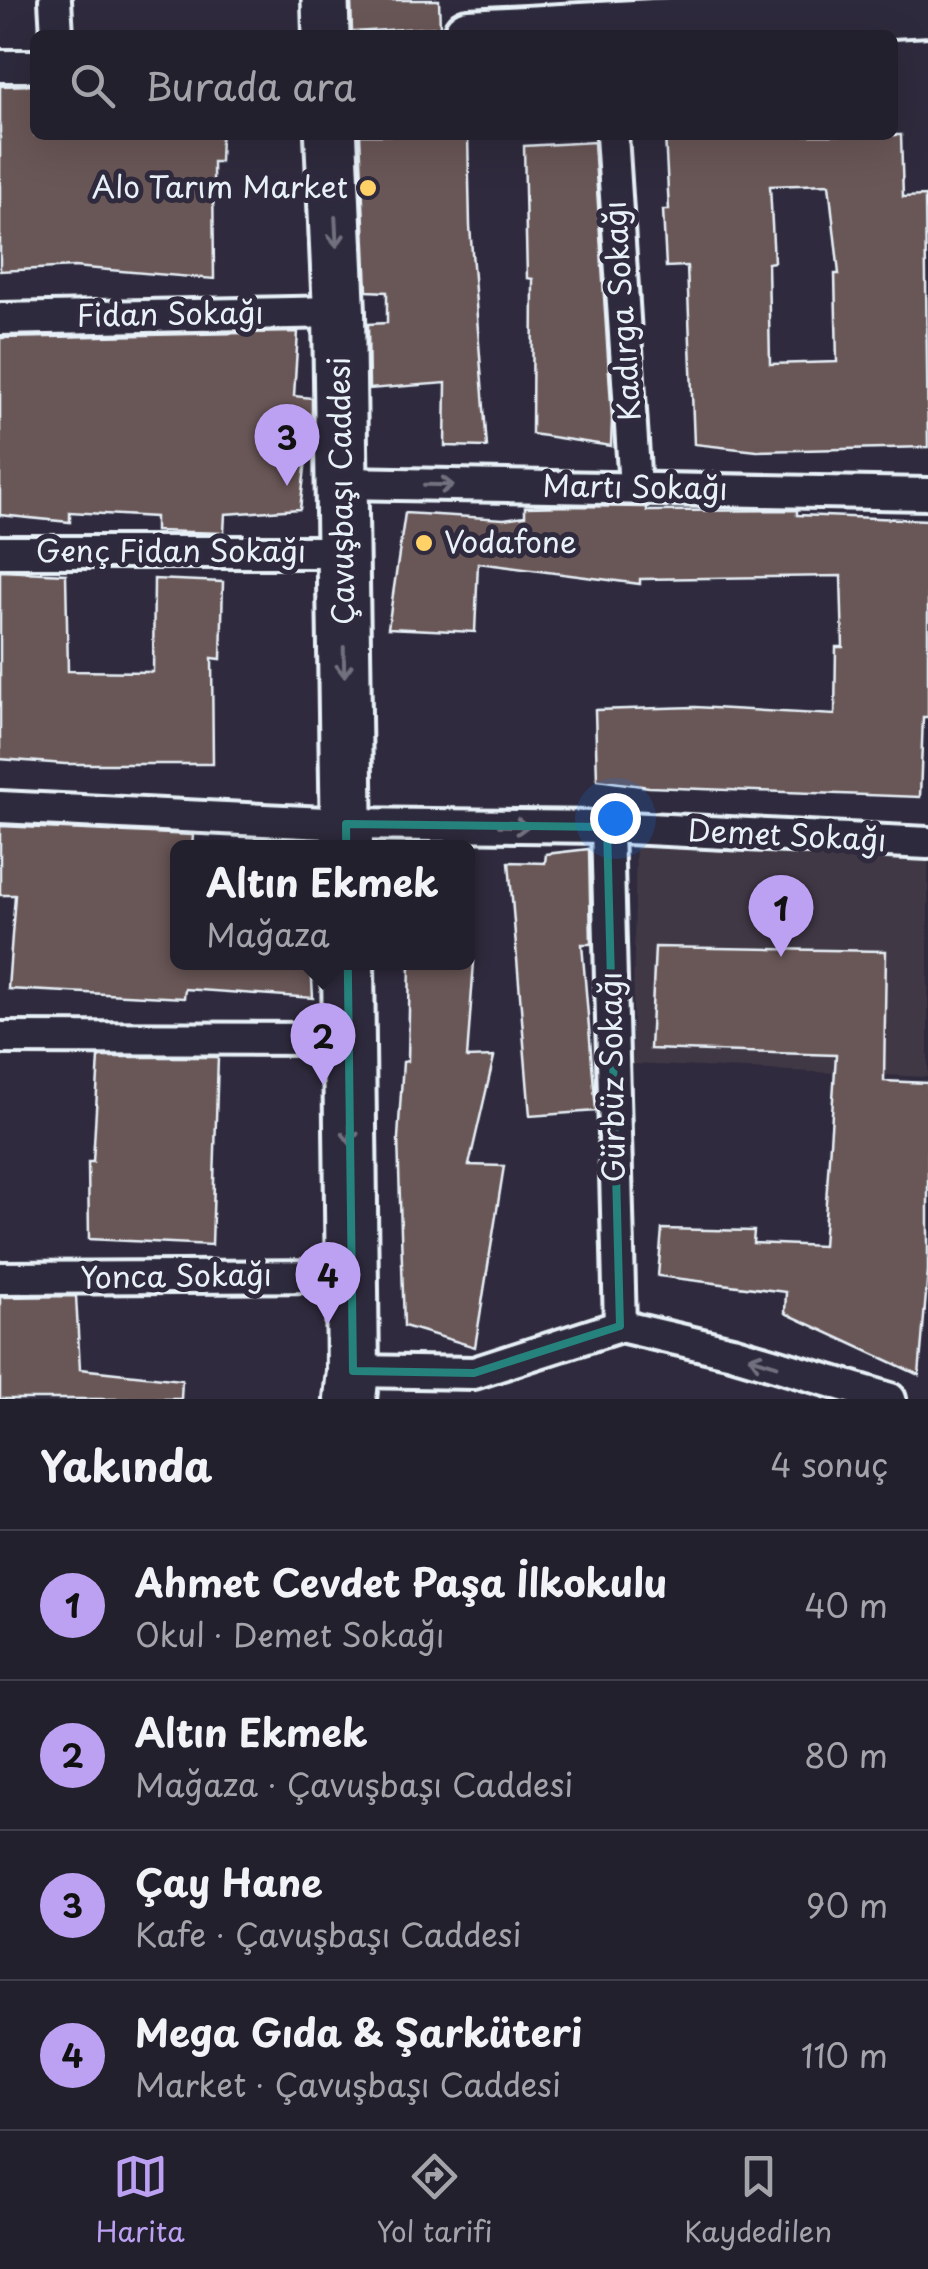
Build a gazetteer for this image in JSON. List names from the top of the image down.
{
  "streets": {
    "main road": ["Çavuşbaşı Caddesi"],
    "street": [
      "Kadırga Sokağı",
      "Fidan Sokağı",
      "Martı Sokağı",
      "Genç Fidan Sokağı",
      "Demet Sokağı",
      "Gürbüz Sokağı",
      "Yonca Sokağı"
    ]
  },
  "crossings": [
    ["Kadırga Sokağı", "Martı Sokağı"],
    ["Fidan Sokağı", "Çavuşbaşı Caddesi"],
    ["Martı Sokağı", "Çavuşbaşı Caddesi"],
    ["Çavuşbaşı Caddesi", "Genç Fidan Sokağı"],
    ["Çavuşbaşı Caddesi", "Demet Sokağı"],
    ["Demet Sokağı", "Gürbüz Sokağı"]
  ],
  "one_way": ["Martı Sokağı", "Çavuşbaşı Caddesi"],
  "places": ["Alo Tarım Market", "Vodafone"],
  "page": {
    "search": "Burada ara",
    "pins": [
      "3",
      "1",
      "2",
      "4"
    ],
    "popup": ["Altın Ekmek", "Mağaza"],
    "heading": ["Yakında", "4 sonuç"],
    "list": [
      {
        "mark": "1",
        "name": "Ahmet Cevdet Paşa İlkokulu",
        "note": "Okul · Demet Sokağı",
        "value": "40 m"
      },
      {
        "mark": "2",
        "name": "Altın Ekmek",
        "note": "Mağaza · Çavuşbaşı Caddesi",
        "value": "80 m"
      },
      {
        "mark": "3",
        "name": "Çay Hane",
        "note": "Kafe · Çavuşbaşı Caddesi",
        "value": "90 m"
      },
      {
        "mark": "4",
        "name": "Mega Gıda & Şarküteri",
        "note": "Market · Çavuşbaşı Caddesi",
        "value": "110 m"
      }
    ],
    "nav": ["Harita", "Yol tarifi", "Kaydedilen"]
  }
}
